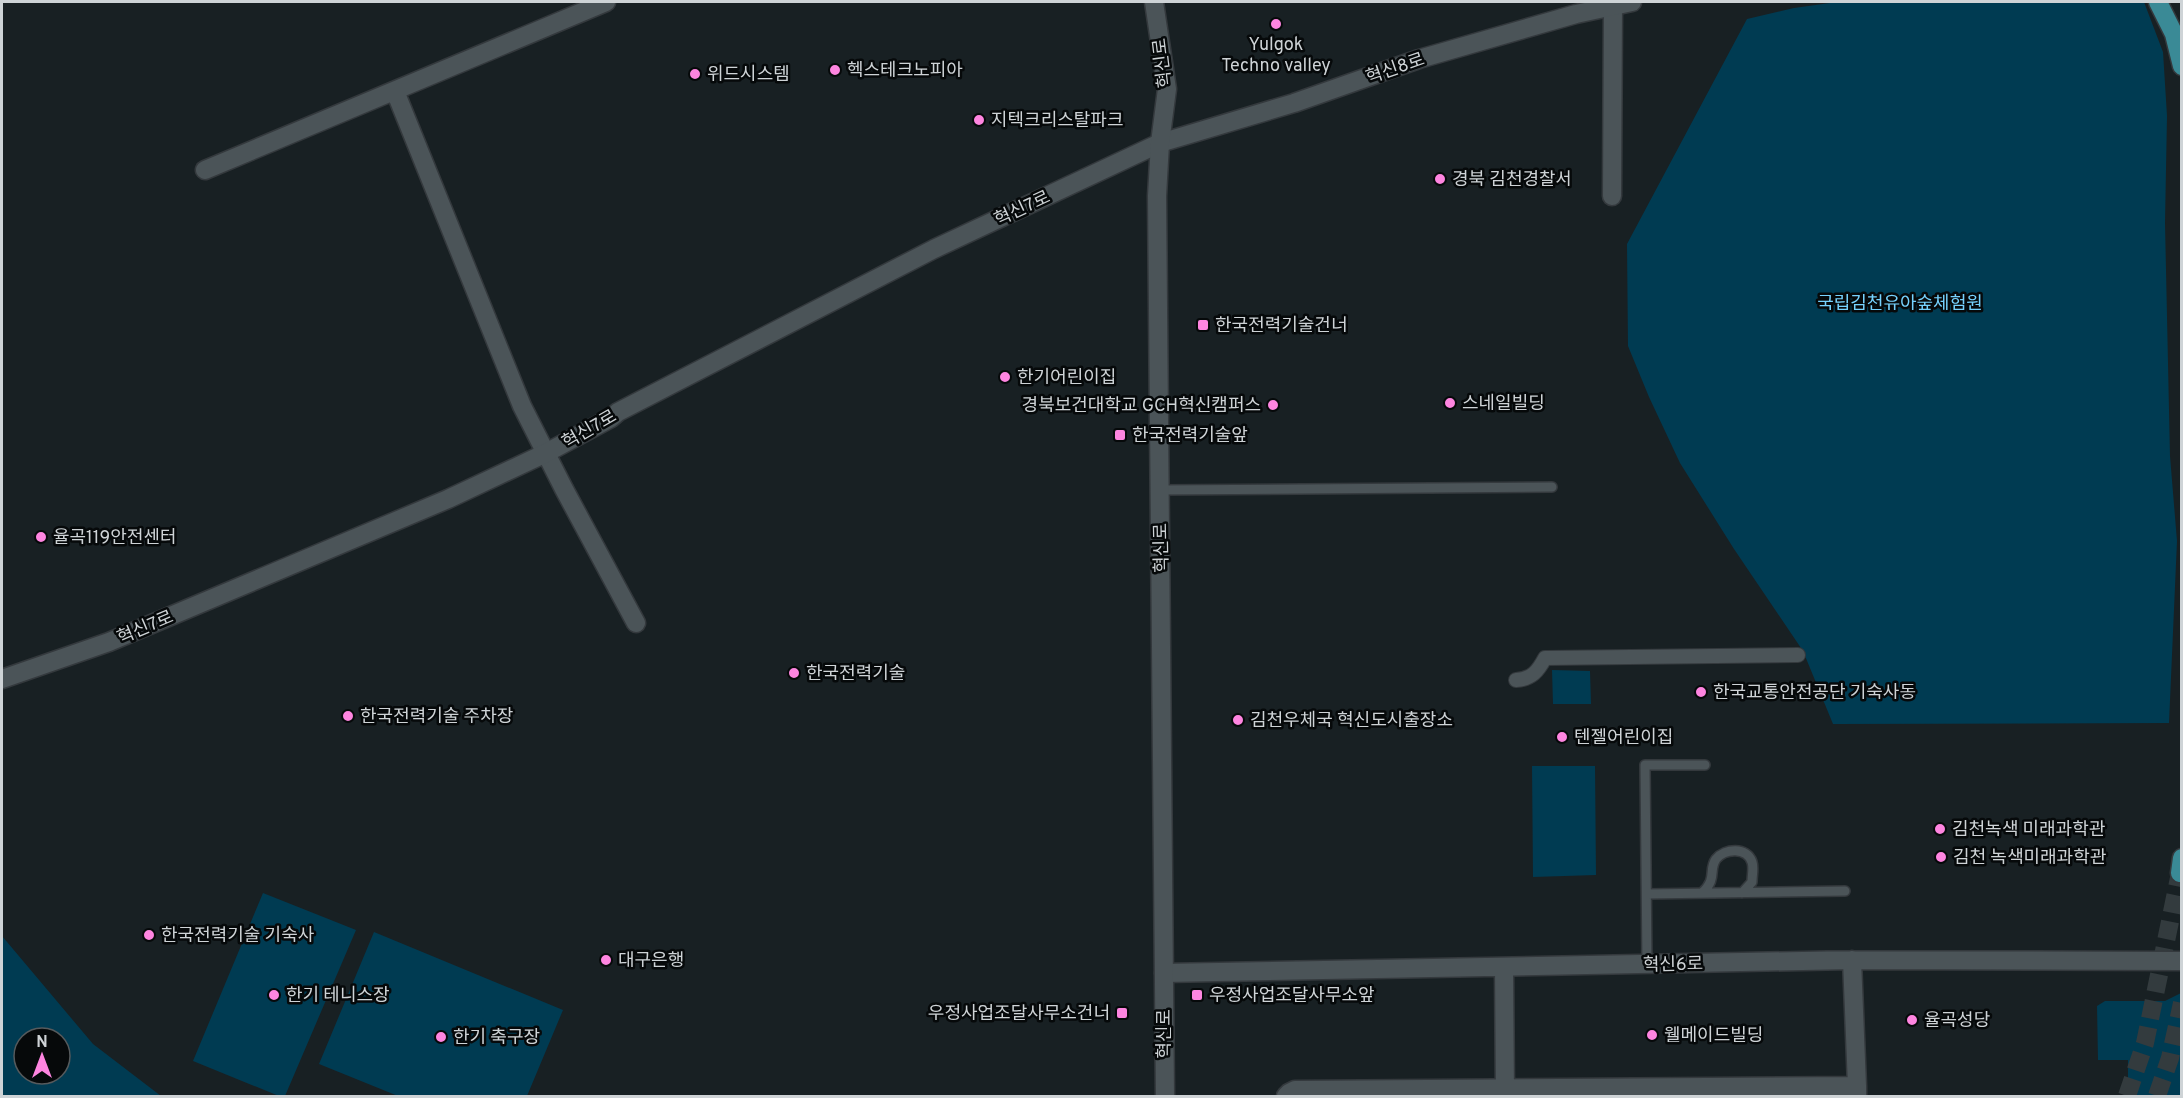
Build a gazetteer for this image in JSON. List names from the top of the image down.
{
  "streets": {
    "street": [
      "혁신로",
      "혁신8로",
      "혁신7로",
      "혁신6로"
    ]
  },
  "crossings": [
    ["혁신로", "혁신8로"],
    ["혁신로", "혁신7로"],
    ["혁신로", "혁신6로"],
    ["혁신8로", "혁신7로"]
  ],
  "parks": ["국립김천유아숲체험원"],
  "places": {
    "other": [
      "Yulgok Techno valley",
      "헥스테크노피아",
      "위드시스템",
      "지텍크리스탈파크",
      "경북 김천경찰서",
      "한기어린이집",
      "스네일빌딩",
      "경북보건대학교 GCH혁신캠퍼스",
      "율곡119안전센터",
      "한국전력기술",
      "한국교통안전공단 기숙사동",
      "한국전력기술 주차장",
      "김천우체국 혁신도시출장소",
      "텐젤어린이집",
      "김천녹색 미래과학관",
      "김천 녹색미래과학관",
      "한국전력기술 기숙사",
      "대구은행",
      "한기 테니스장",
      "율곡성당",
      "웰메이드빌딩",
      "한기 축구장"
    ],
    "transit": [
      "한국전력기술건너",
      "한국전력기술앞",
      "우정사업조달사무소앞",
      "우정사업조달사무소건너"
    ]
  },
  "north": "top"
}
